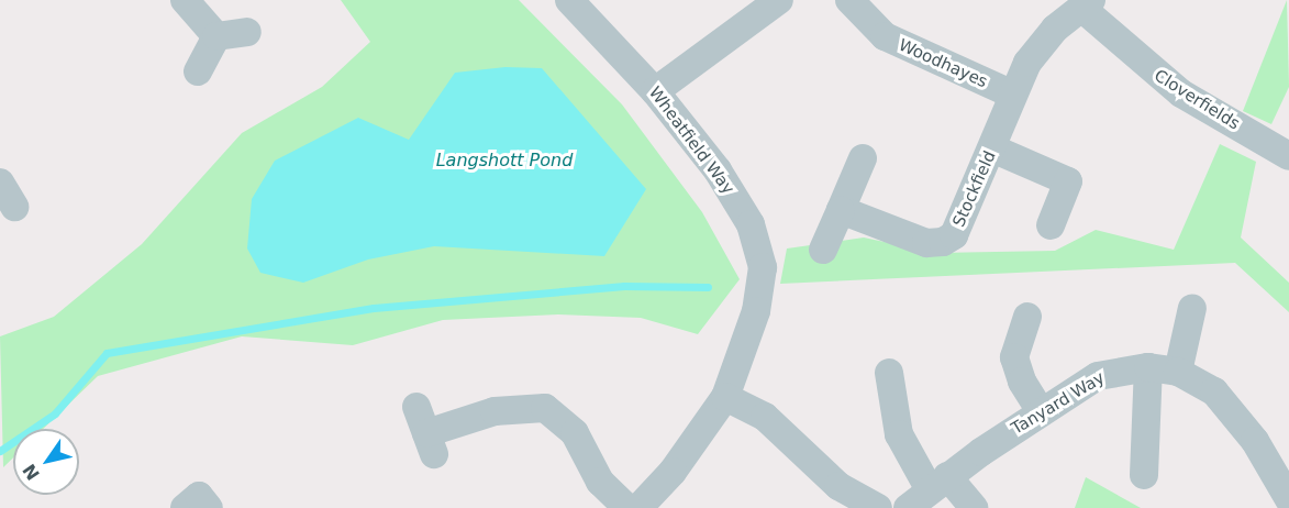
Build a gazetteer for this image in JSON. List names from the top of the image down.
{
  "streets": {
    "street": [
      "Woodhayes",
      "Cloverfields",
      "Wheatfield Way",
      "Stockfield",
      "Tanyard Way"
    ]
  },
  "crossings": [
    ["Woodhayes", "Stockfield"],
    ["Cloverfields", "Stockfield"]
  ],
  "water": ["Langshott Pond"],
  "north": "bottom left"
}
